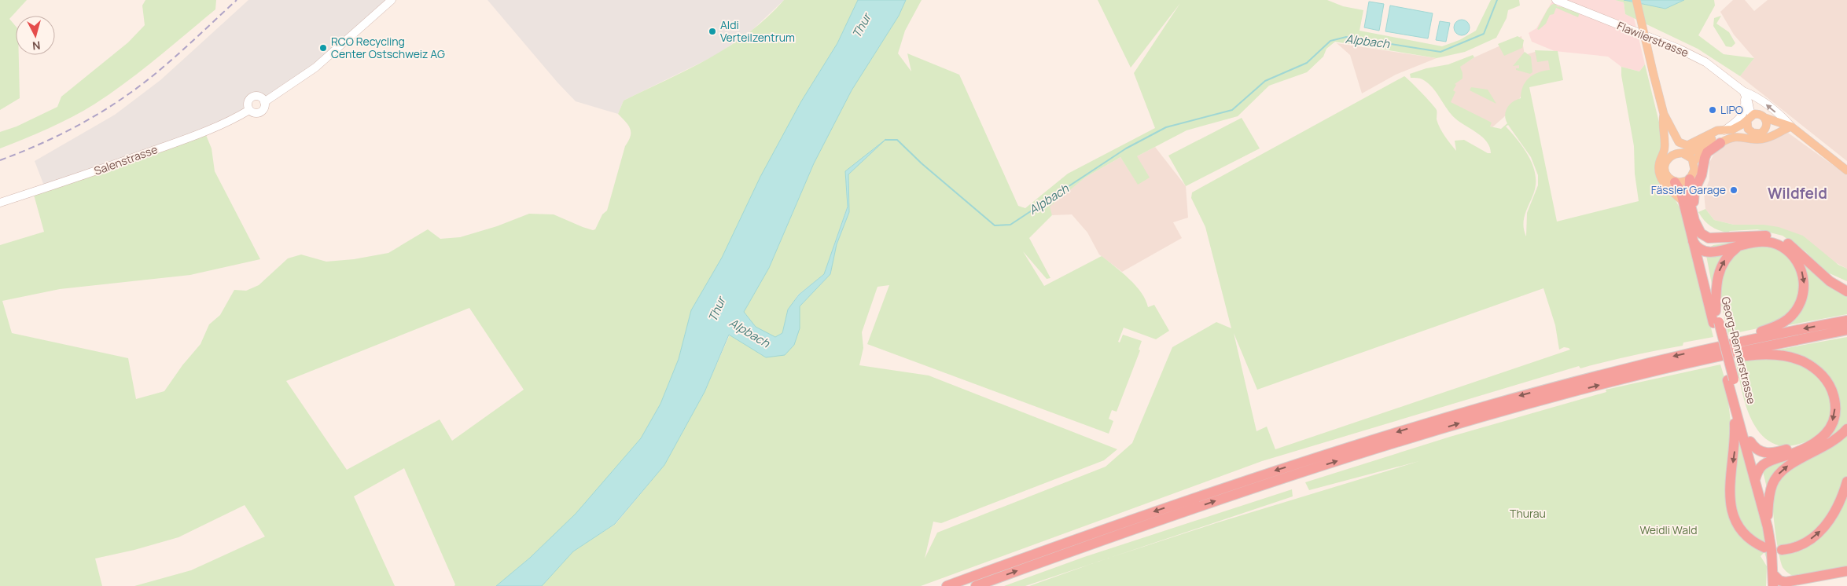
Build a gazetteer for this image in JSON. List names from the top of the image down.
{
  "streets": {
    "highway": ["Georg-Rennerstrasse"],
    "street": ["Flawilerstrasse", "Salenstrasse"]
  },
  "districts": ["Wildfeld"],
  "water": ["Thur", "Alpbach"],
  "parks": ["Thurau", "Weidli Wald"],
  "places": [
    "Aldi Verteilzentrum",
    "RCO Recycling Center Ostschweiz AG",
    "LIPO",
    "Fässler Garage"
  ],
  "north": "bottom"
}
